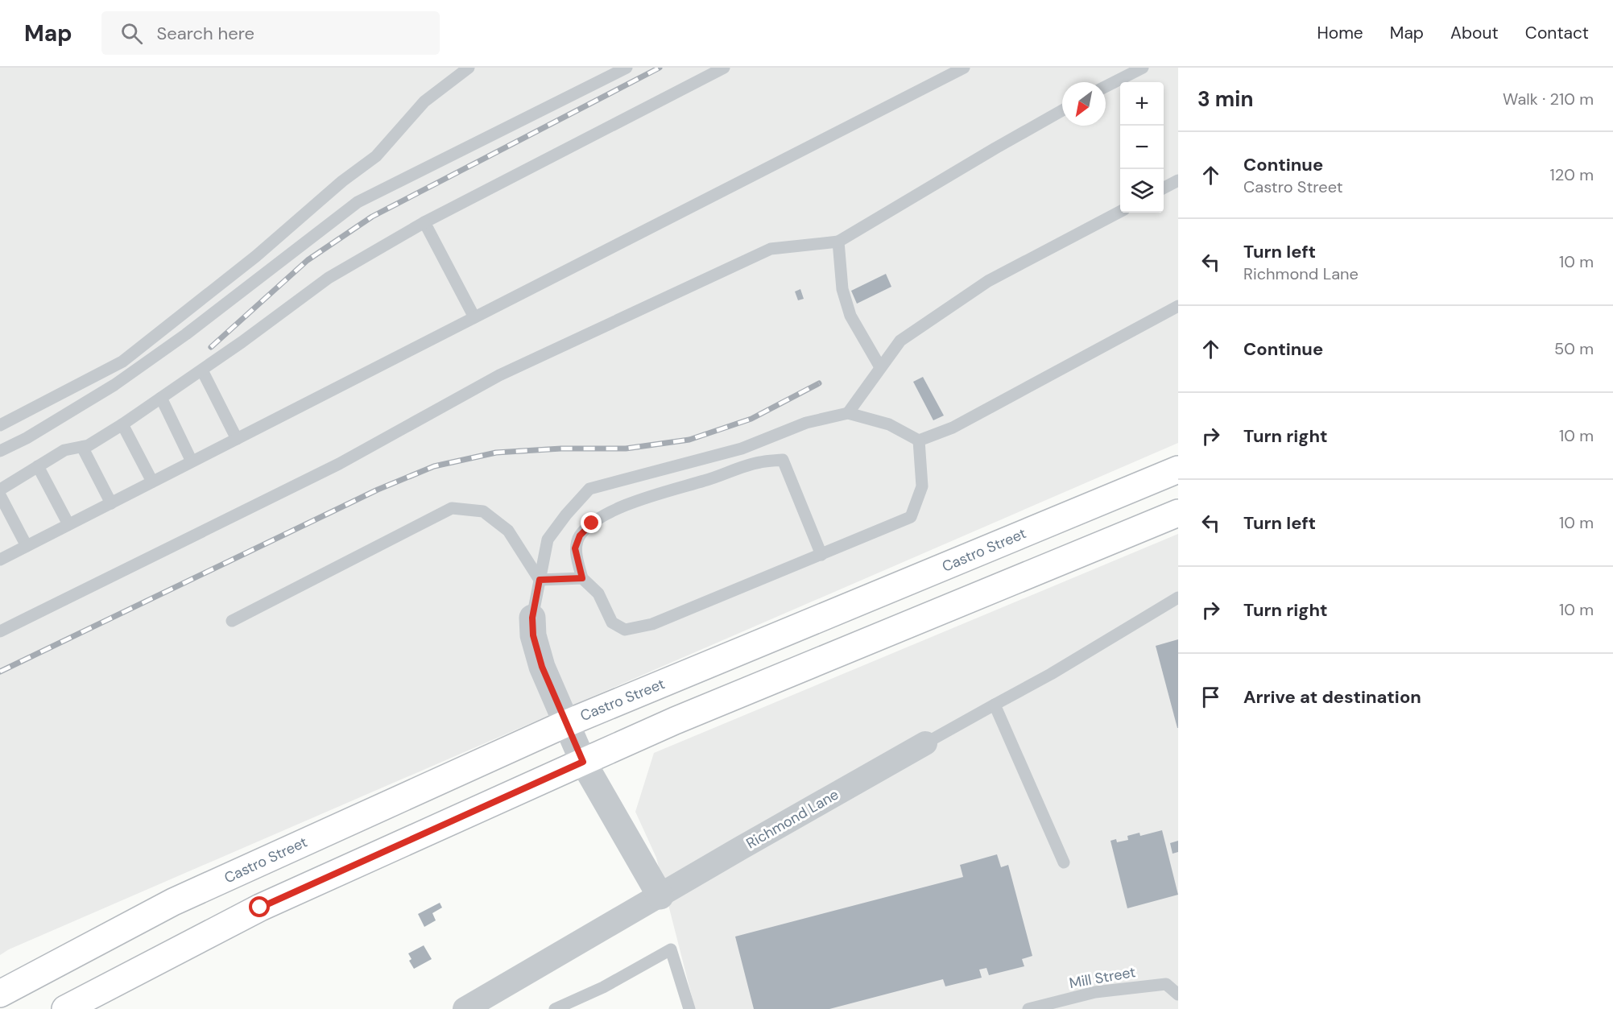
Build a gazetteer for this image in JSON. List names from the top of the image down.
{
  "streets": {
    "main road": ["Castro Street"],
    "street": ["Richmond Lane"],
    "lane": ["Mill Street"]
  },
  "north": "bottom left",
  "page": {
    "header": "Map",
    "search": "Search here",
    "nav": [
      "Home",
      "Map",
      "About",
      "Contact"
    ],
    "heading": ["3 min", "Walk · 210 m"],
    "map_buttons": ["+", "−"],
    "list": [
      ["Continue", "Castro Street", "120 m"],
      ["Turn left", "Richmond Lane", "10 m"],
      ["Continue", "50 m"],
      ["Turn right", "10 m"],
      ["Turn left", "10 m"],
      ["Turn right", "10 m"],
      "Arrive at destination"
    ]
  }
}
